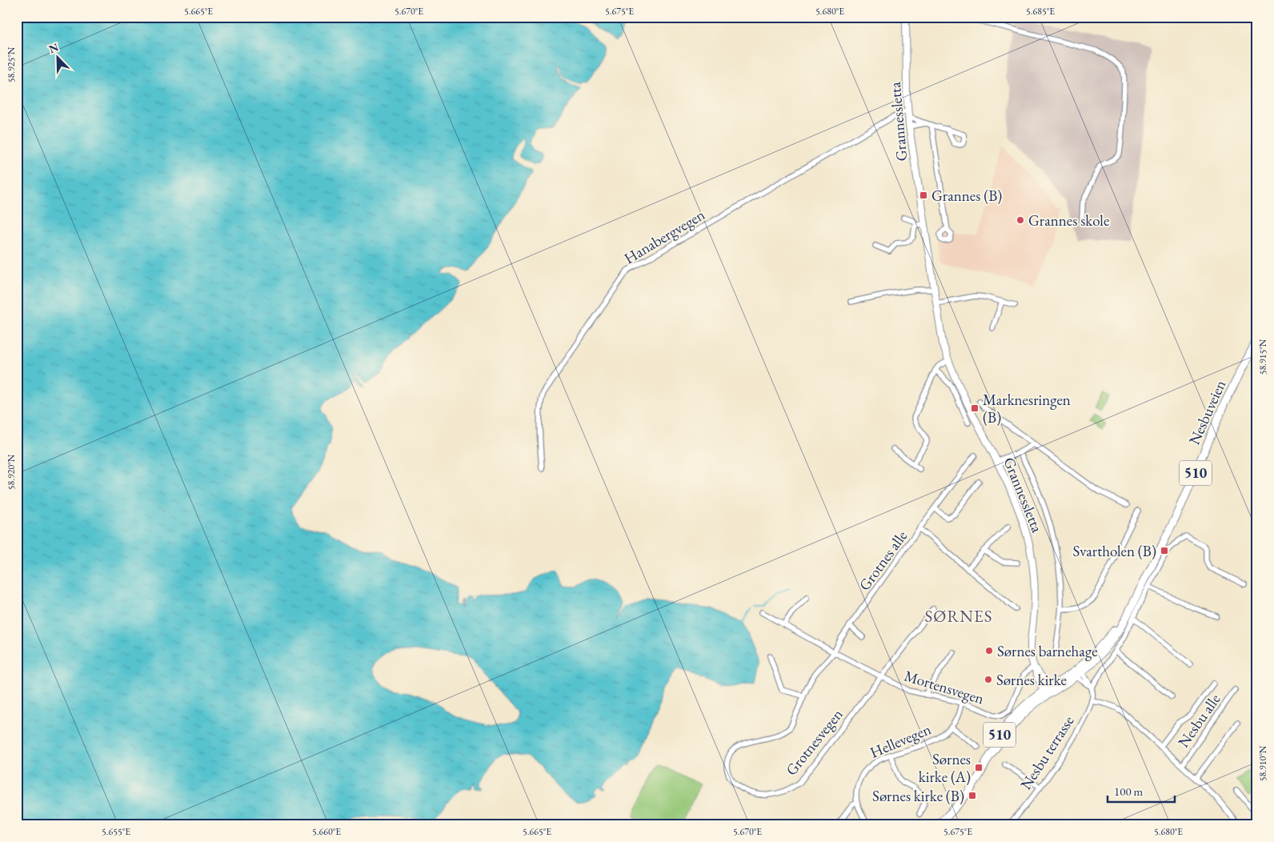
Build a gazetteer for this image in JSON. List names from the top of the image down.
{
  "streets": {
    "main road": ["Grannessletta", "Nesbuveien", "510"],
    "street": [
      "Hanabergvegen",
      "Grotnes alle",
      "Mortensvegen",
      "Nesbu alle",
      "Hellevegen",
      "Grotnesvegen",
      "Nesbu terrasse"
    ]
  },
  "crossings": [
    ["Grannessletta", "Hanabergvegen"],
    ["Grannessletta", "510"],
    ["Grannessletta", "Mortensvegen"],
    ["Nesbuveien", "510"],
    ["Grotnes alle", "Mortensvegen"],
    ["Grotnes alle", "Grotnesvegen"],
    ["Mortensvegen", "Hellevegen"],
    ["Mortensvegen", "Grotnesvegen"],
    ["Nesbu alle", "Nesbu terrasse"]
  ],
  "districts": ["SØRNES"],
  "places": {
    "transit": [
      "Grannes (B)",
      "Marknesringen (B)",
      "Svartholen (B)",
      "Sørnes kirke (A)",
      "Sørnes kirke (B)"
    ],
    "other": ["Grannes skole", "Sørnes barnehage", "Sørnes kirke"]
  },
  "scale_bar": "100 m",
  "north": "top left",
  "coordinates": [
    "5.665°E",
    "5.670°E",
    "5.675°E",
    "5.680°E",
    "5.685°E",
    "58.925°N",
    "58.915°N",
    "58.920°N",
    "58.910°N",
    "5.655°E",
    "5.660°E"
  ]
}
